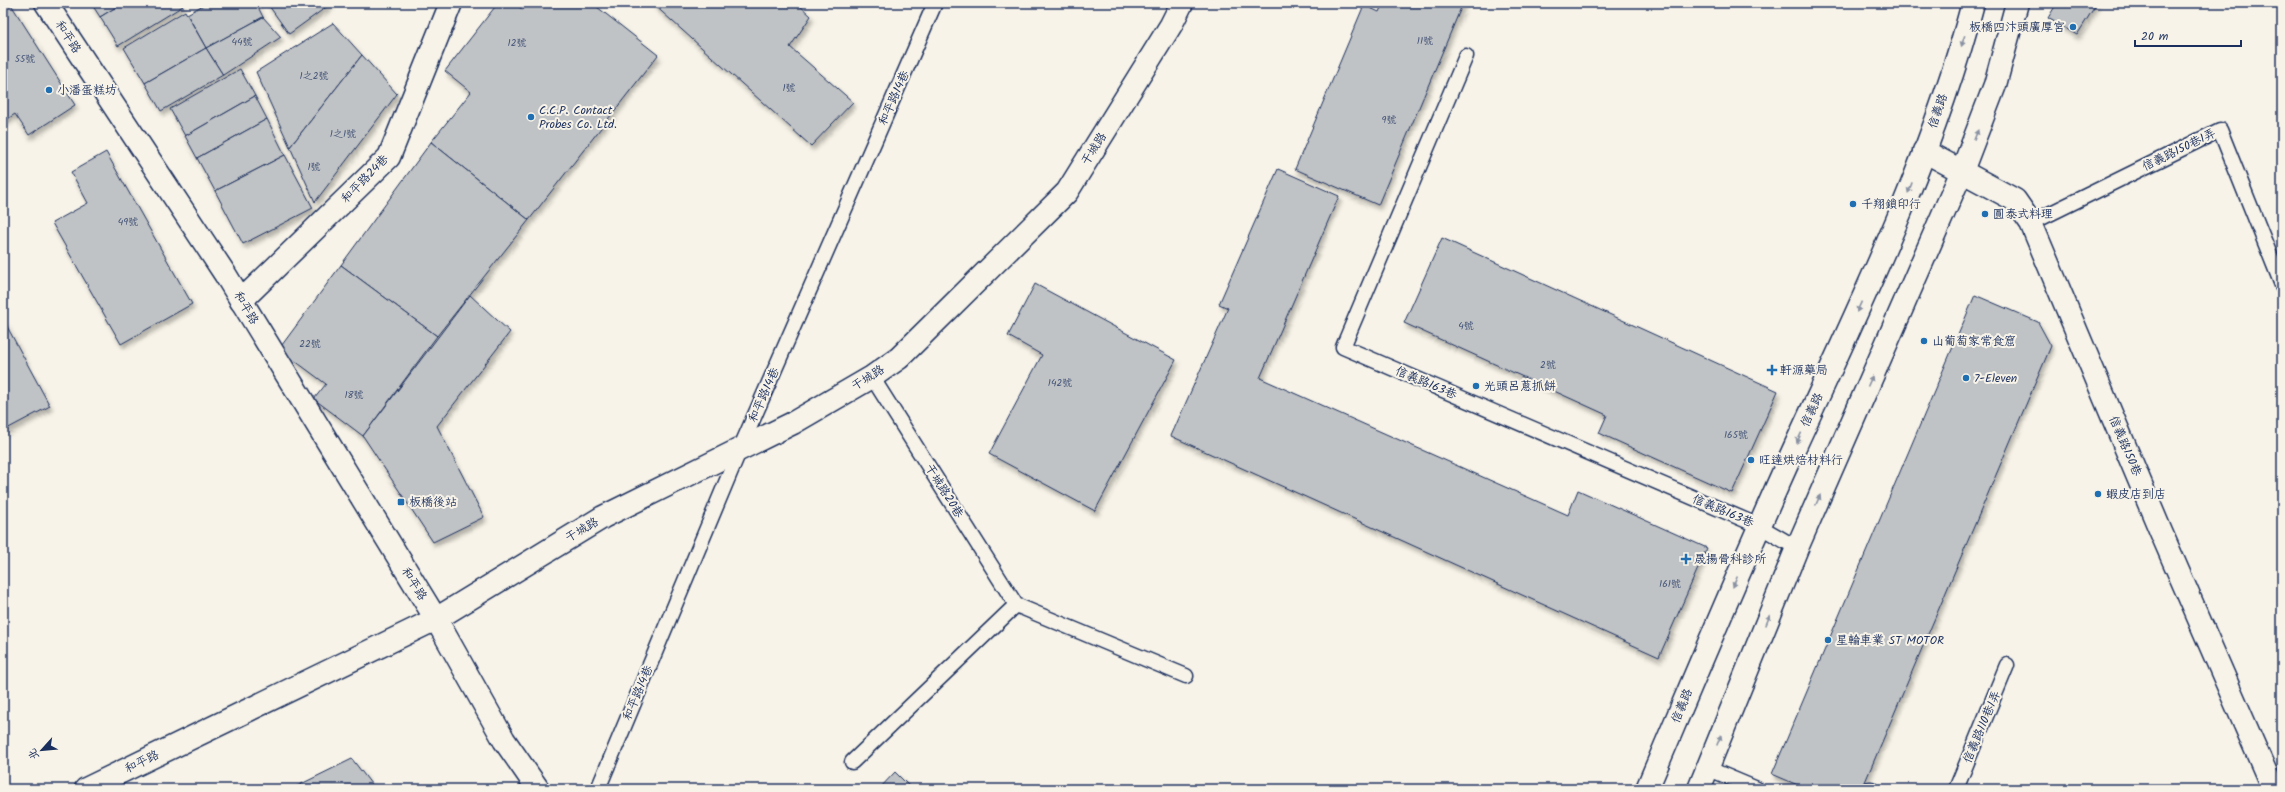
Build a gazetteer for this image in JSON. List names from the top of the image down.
{
  "streets": {
    "street": [
      "和平路",
      "信義路",
      "干城路",
      "和平路24巷",
      "信義路150巷"
    ],
    "lane": [
      "和平路14巷",
      "信義路150巷1弄",
      "信義路163巷",
      "干城路20巷",
      "信義路110巷1弄"
    ]
  },
  "crossings": [
    ["和平路", "干城路"],
    ["和平路", "和平路24巷"],
    ["和平路14巷", "干城路"],
    ["信義路", "信義路163巷"],
    ["信義路", "信義路150巷"],
    ["干城路", "干城路20巷"],
    ["信義路150巷1弄", "信義路150巷"]
  ],
  "places": {
    "other": [
      "板橋四汴頭廣厚宮",
      "小潘蛋糕坊",
      "C.C.P. Contact Probes Co. Ltd.",
      "千翔鎖印行",
      "圓泰式料理",
      "山葡萄家常食窟",
      "7-Eleven",
      "光頭呂蔥抓餅",
      "旺達烘焙材料行",
      "蝦皮店到店",
      "星輪車業 ST MOTOR"
    ],
    "health": ["軒源藥局", "晟揚骨科診所"],
    "transit": ["板橋後站"]
  },
  "house_numbers": [
    "11號",
    "44號",
    "12號",
    "55號",
    "1之2號",
    "1號",
    "9號",
    "1之1號",
    "1號",
    "49號",
    "4號",
    "22號",
    "2號",
    "142號",
    "18號",
    "165號",
    "161號"
  ],
  "scale_bar": "20 m",
  "north": "bottom left"
}
